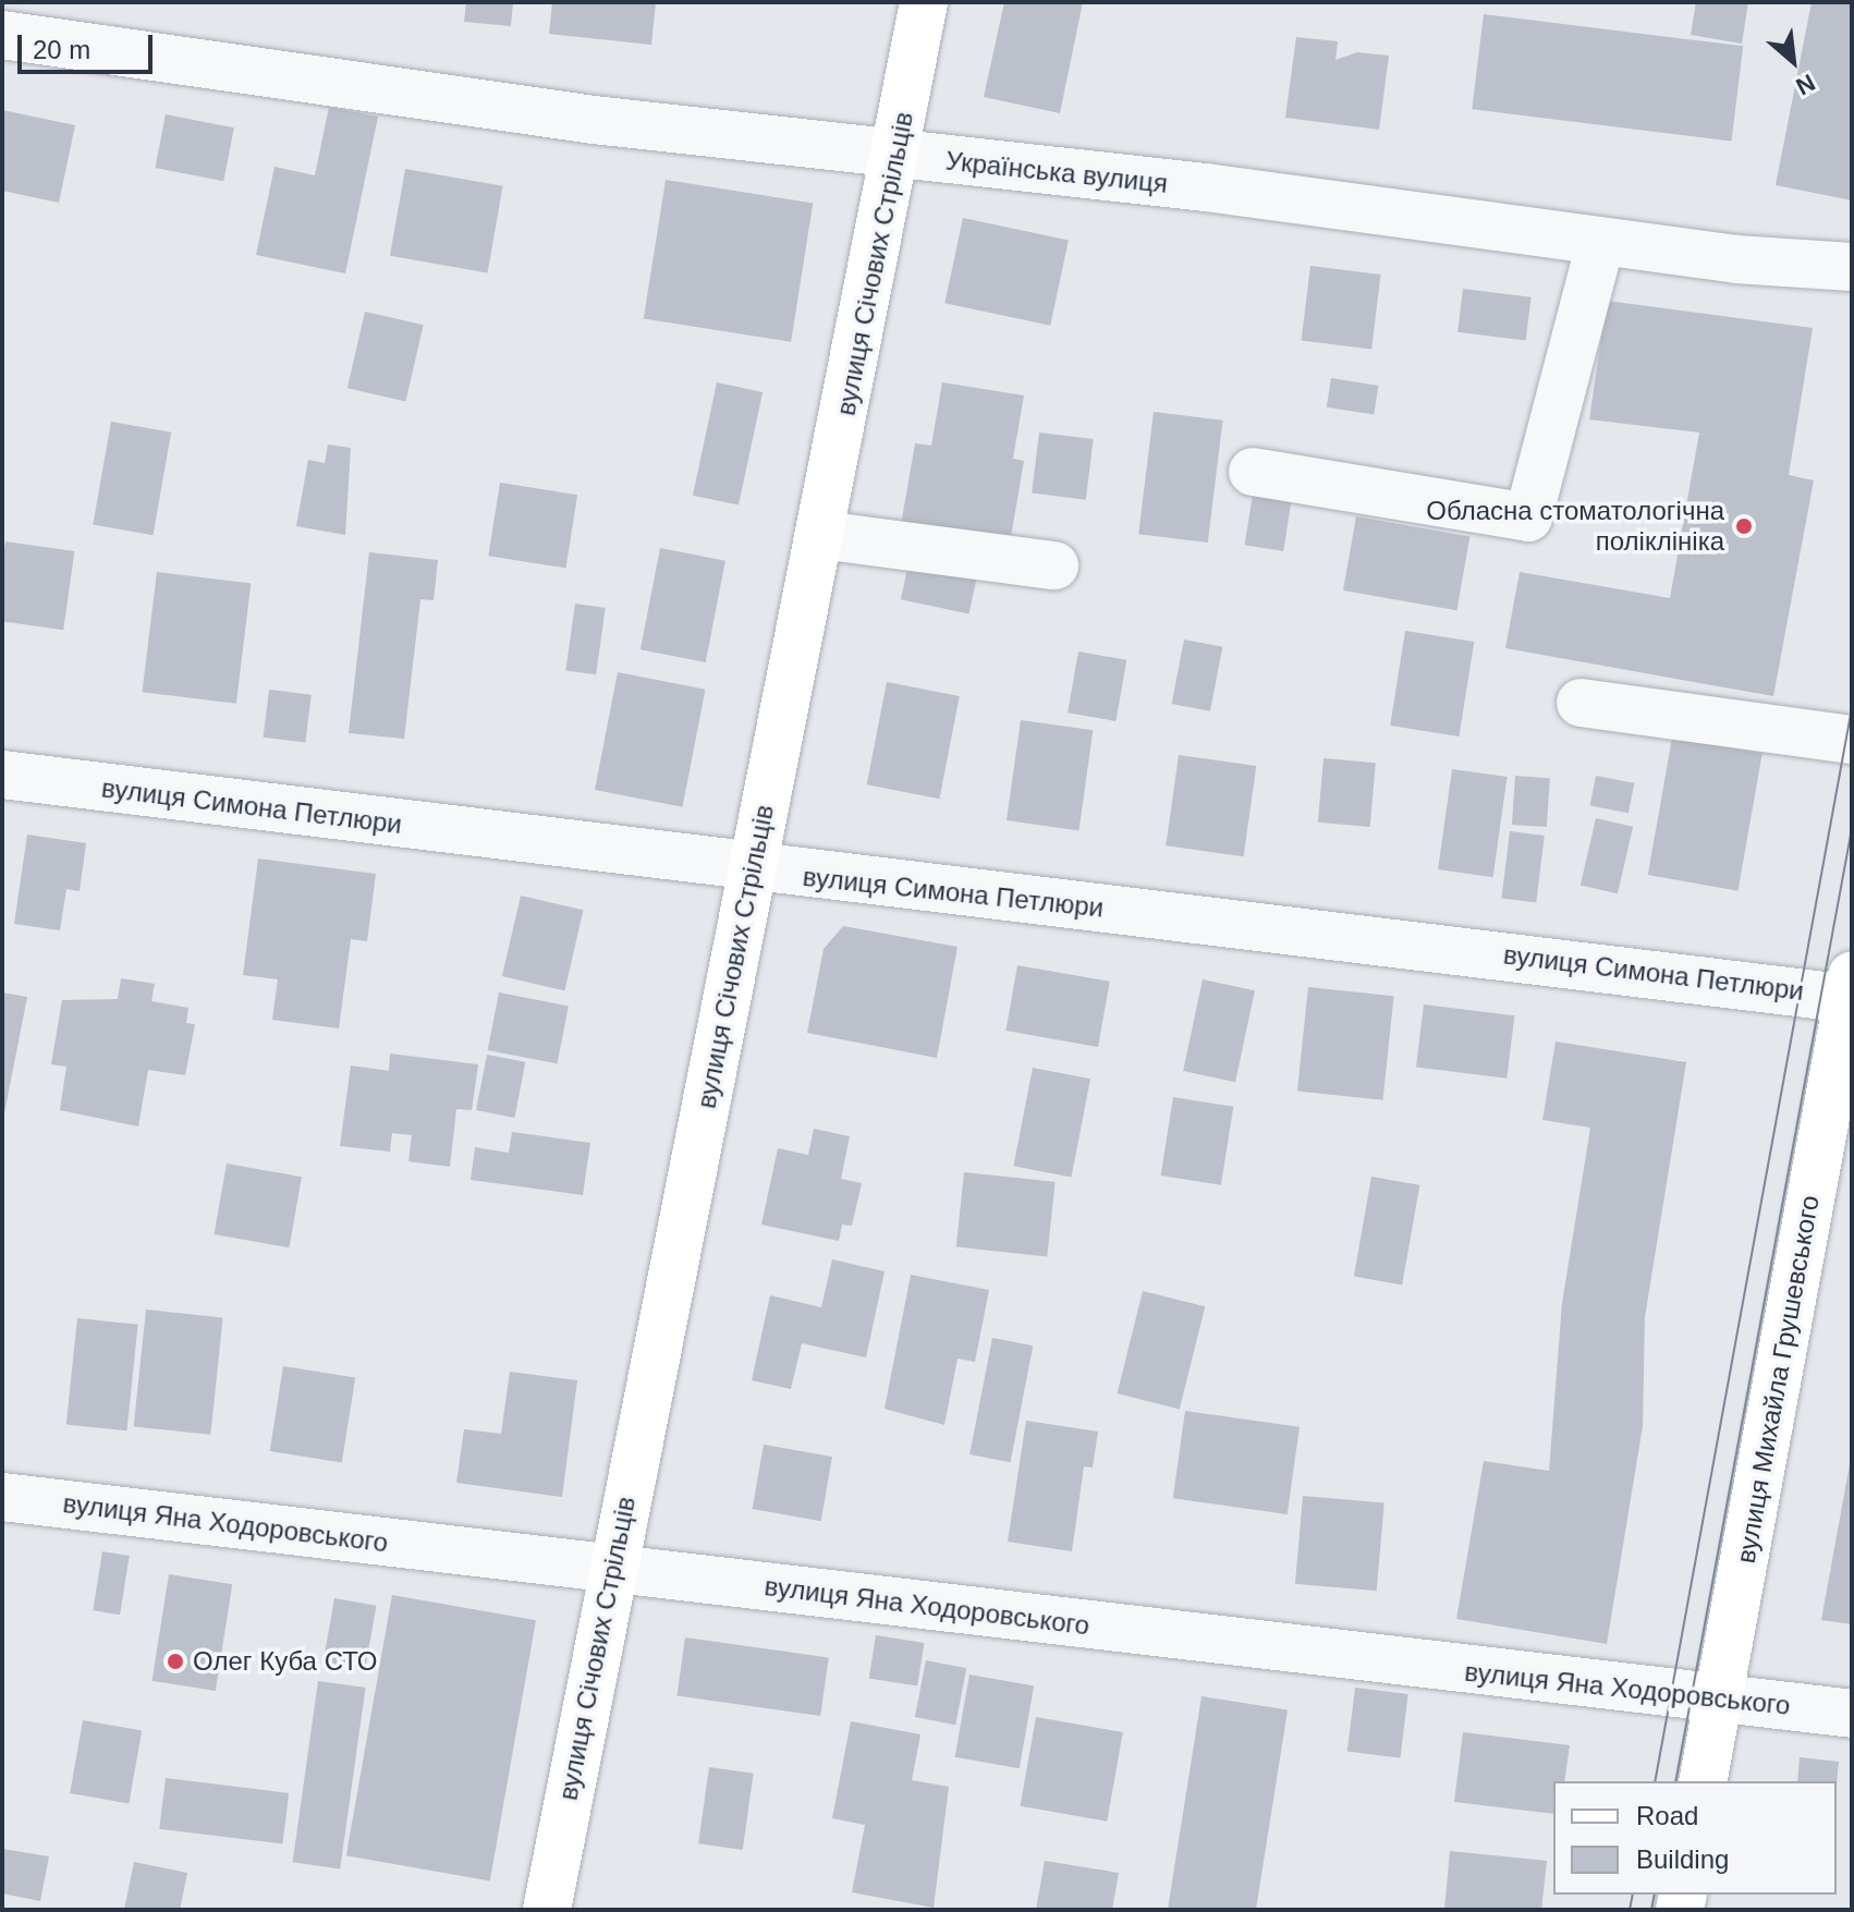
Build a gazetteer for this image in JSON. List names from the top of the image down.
{
  "streets": {
    "main road": ["вулиця Січових Стрільців", "вулиця Михайла Грушевського"],
    "street": ["Українська вулиця", "вулиця Симона Петлюри", "вулиця Яна Ходоровського"]
  },
  "crossings": [
    ["Українська вулиця", "вулиця Січових Стрільців"],
    ["вулиця Січових Стрільців", "вулиця Симона Петлюри"],
    ["вулиця Січових Стрільців", "вулиця Яна Ходоровського"],
    ["вулиця Симона Петлюри", "вулиця Михайла Грушевського"],
    ["вулиця Михайла Грушевського", "вулиця Яна Ходоровського"]
  ],
  "places": ["Обласна стоматологічна поліклініка", "Олег Куба СТО"],
  "legend": ["Road", "Building"],
  "scale_bar": "20 m",
  "north": "bottom right"
}
